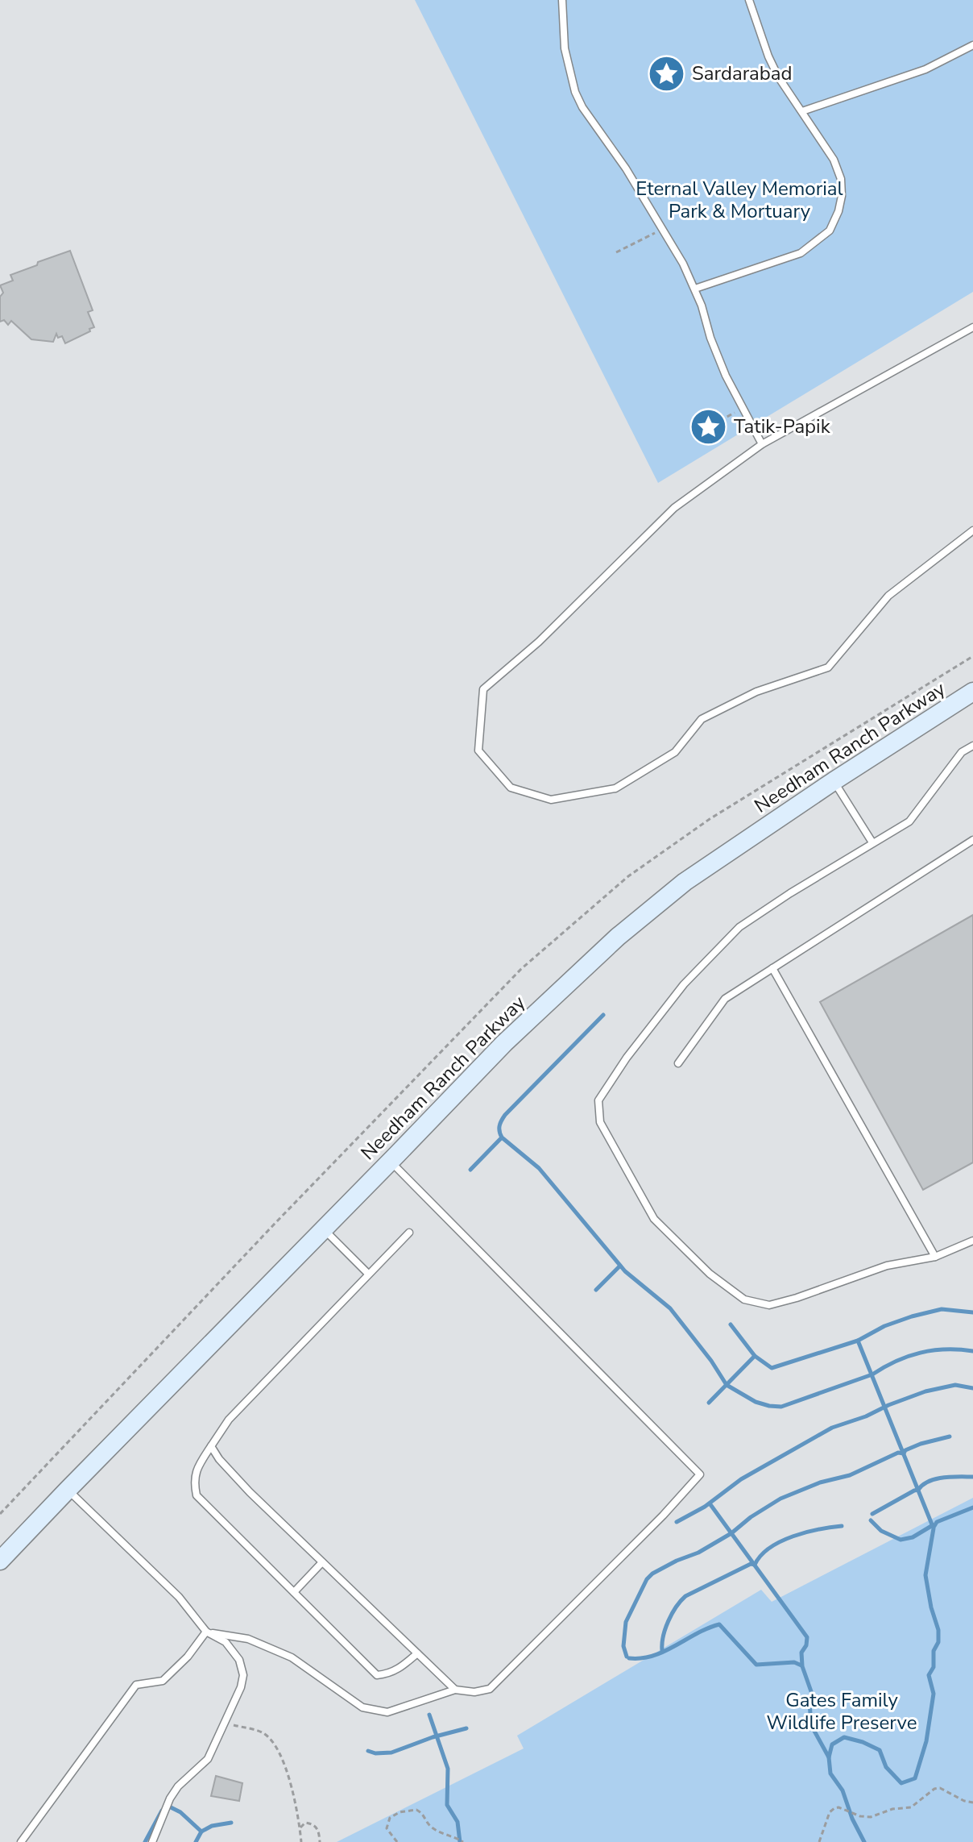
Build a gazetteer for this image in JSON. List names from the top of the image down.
{
  "streets": {
    "street": ["Needham Ranch Parkway"]
  },
  "parks": ["Eternal Valley Memorial Park & Mortuary", "Gates Family Wildlife Preserve"],
  "places": {
    "place": ["Sardarabad", "Tatik-Papik"]
  }
}
